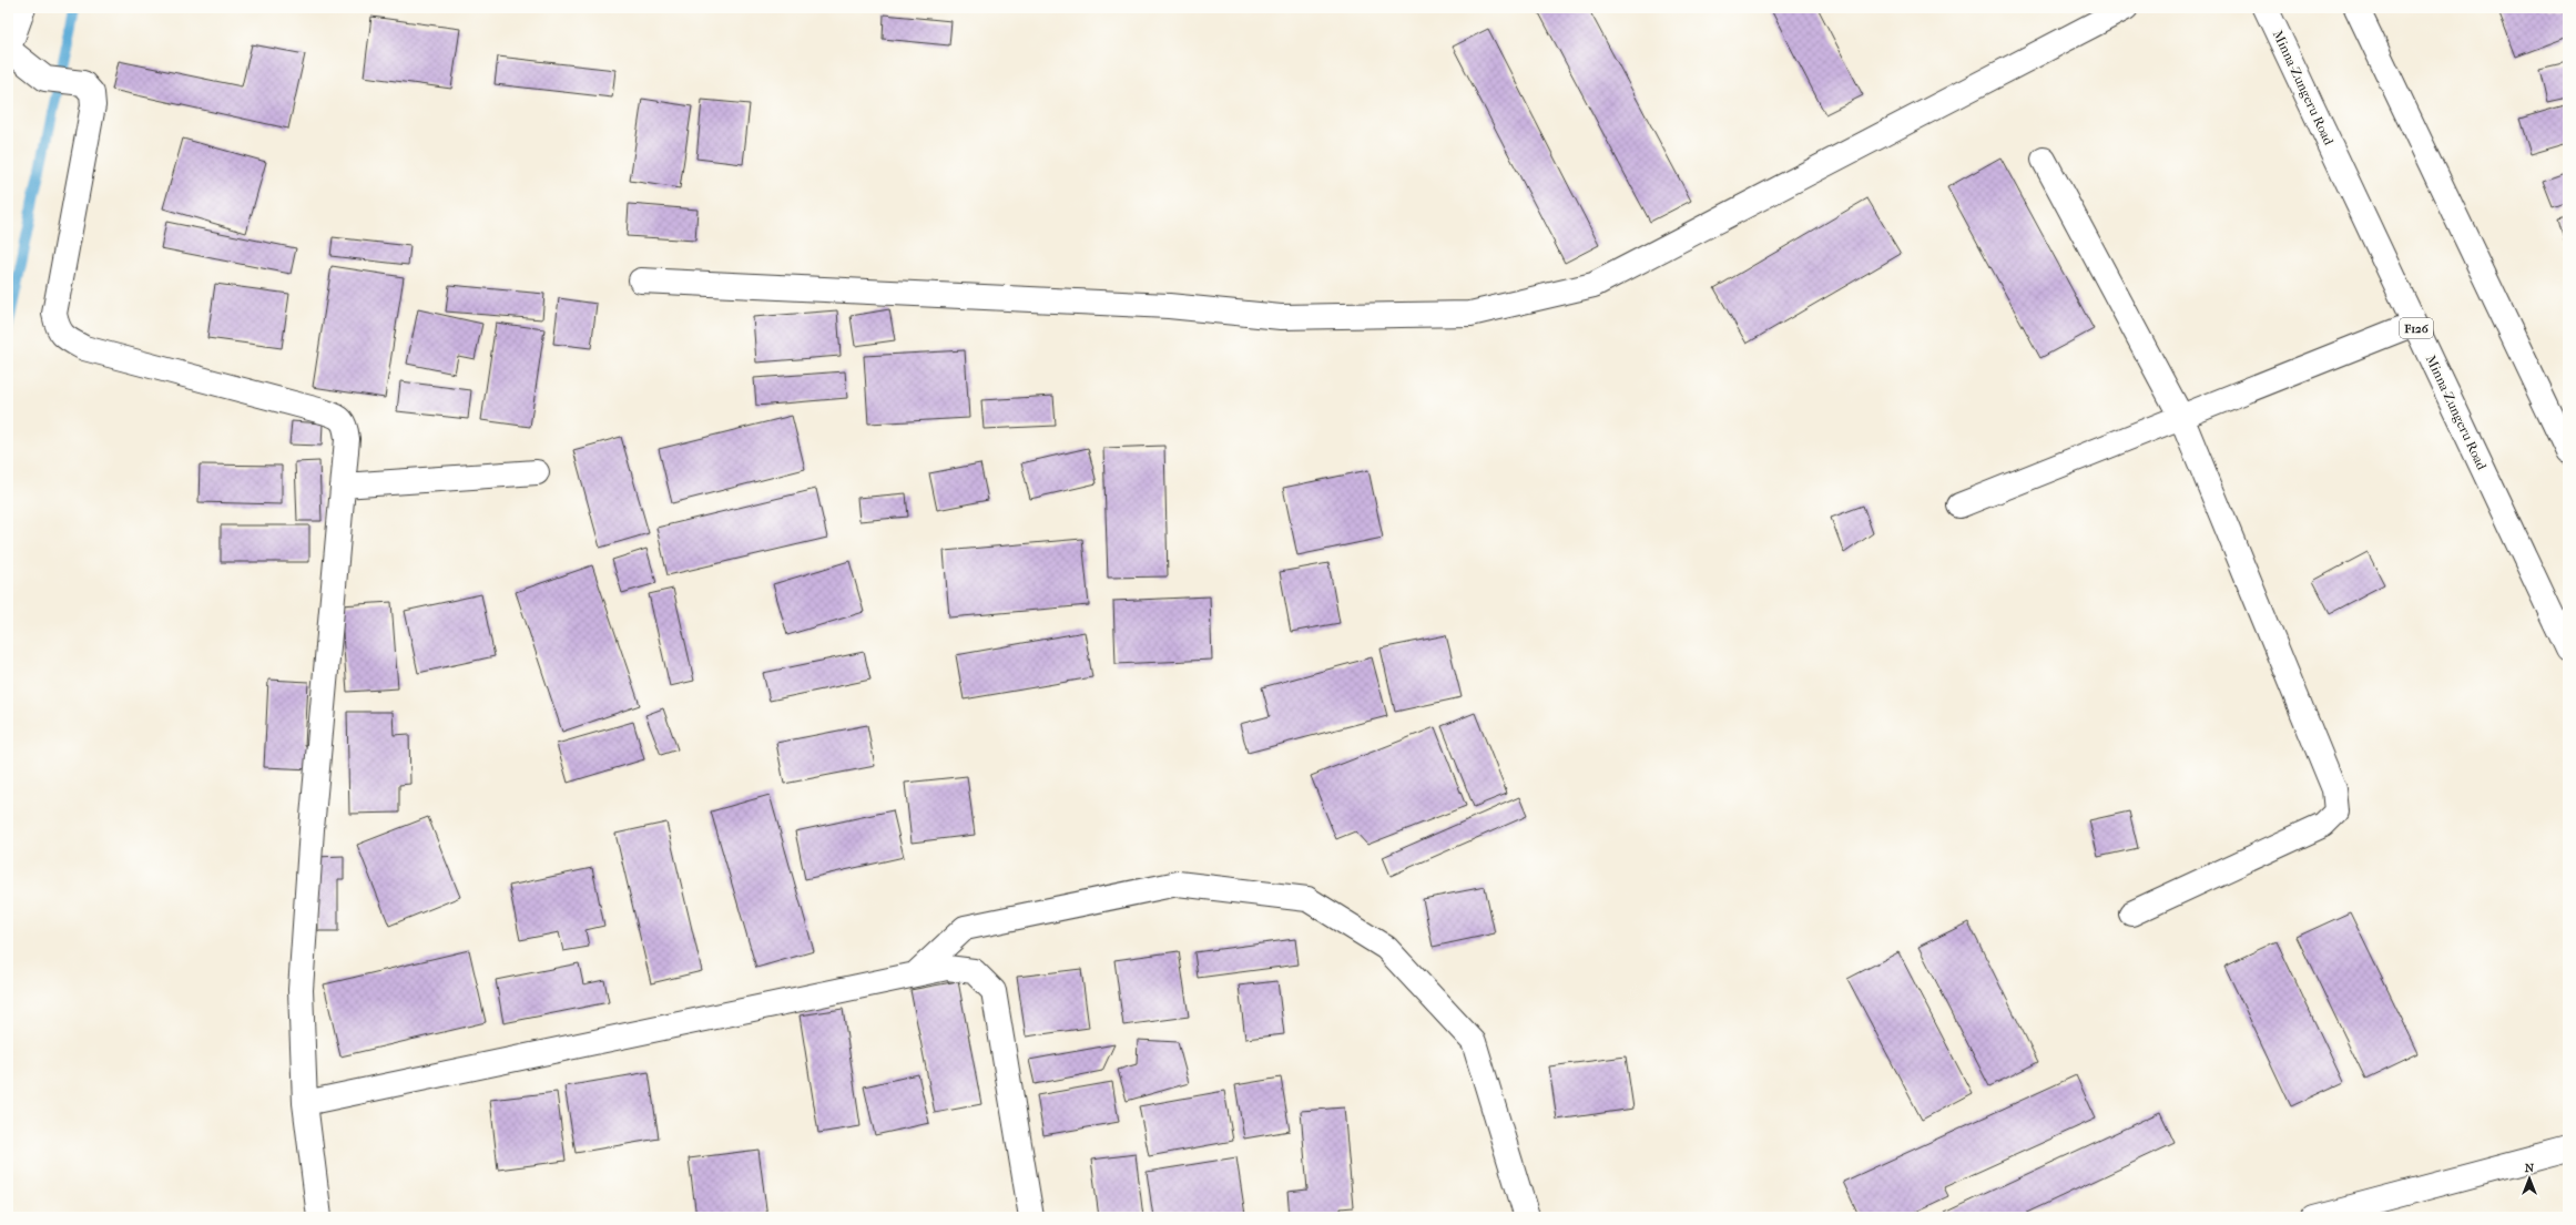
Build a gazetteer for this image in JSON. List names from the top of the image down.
{
  "streets": {
    "street": ["Minna-Zungeru Road", "F126"]
  },
  "north": "top"
}
